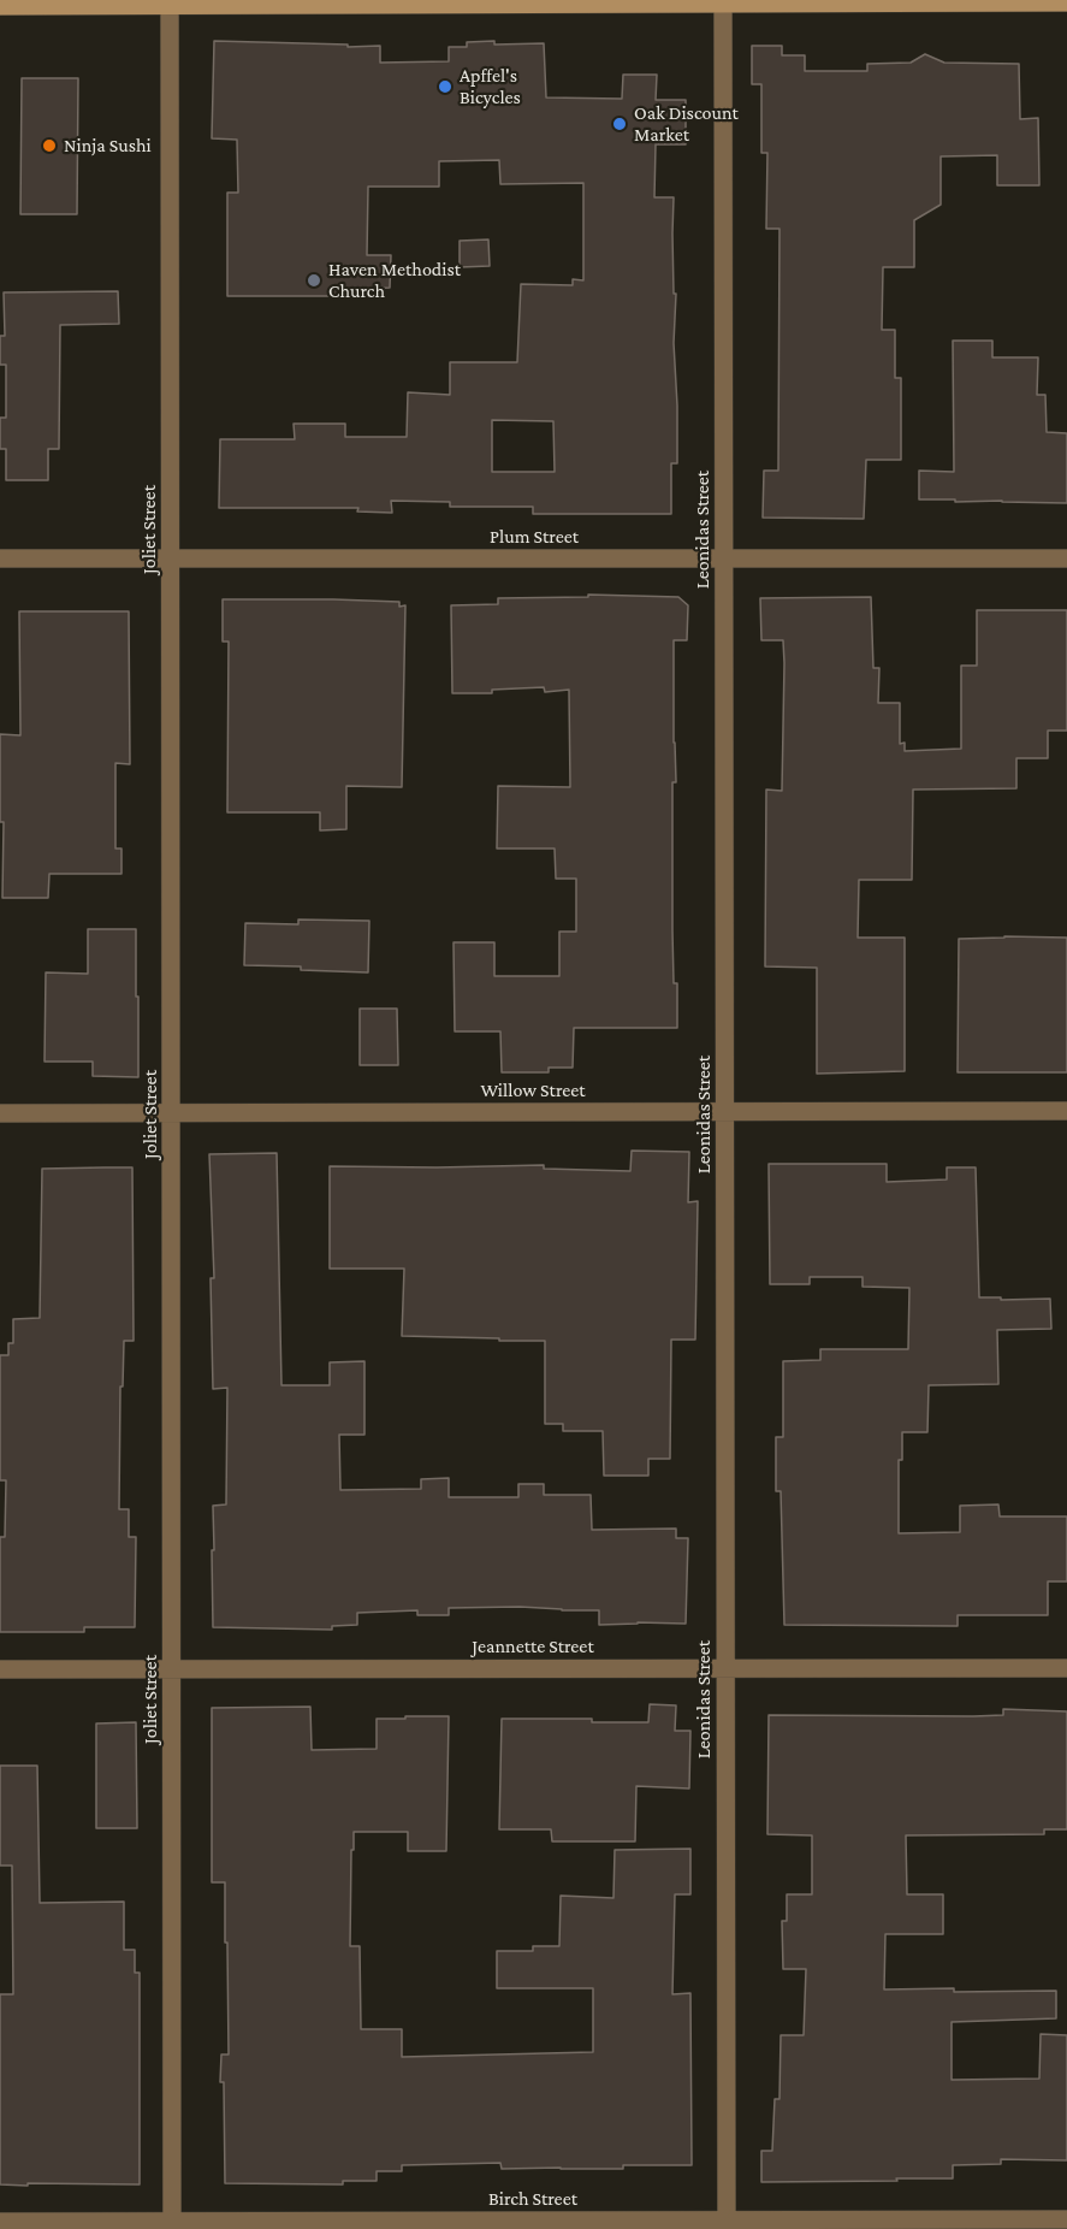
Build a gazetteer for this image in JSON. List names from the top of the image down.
{
  "streets": {
    "street": [
      "Joliet Street",
      "Leonidas Street",
      "Plum Street",
      "Willow Street",
      "Jeannette Street",
      "Birch Street"
    ]
  },
  "crossings": [
    ["Joliet Street", "Plum Street"],
    ["Joliet Street", "Willow Street"],
    ["Joliet Street", "Jeannette Street"],
    ["Joliet Street", "Birch Street"],
    ["Leonidas Street", "Plum Street"],
    ["Leonidas Street", "Willow Street"],
    ["Leonidas Street", "Jeannette Street"],
    ["Leonidas Street", "Birch Street"]
  ],
  "places": [
    "Apffel's Bicycles",
    "Oak Discount Market",
    "Ninja Sushi",
    "Haven Methodist Church"
  ]
}
